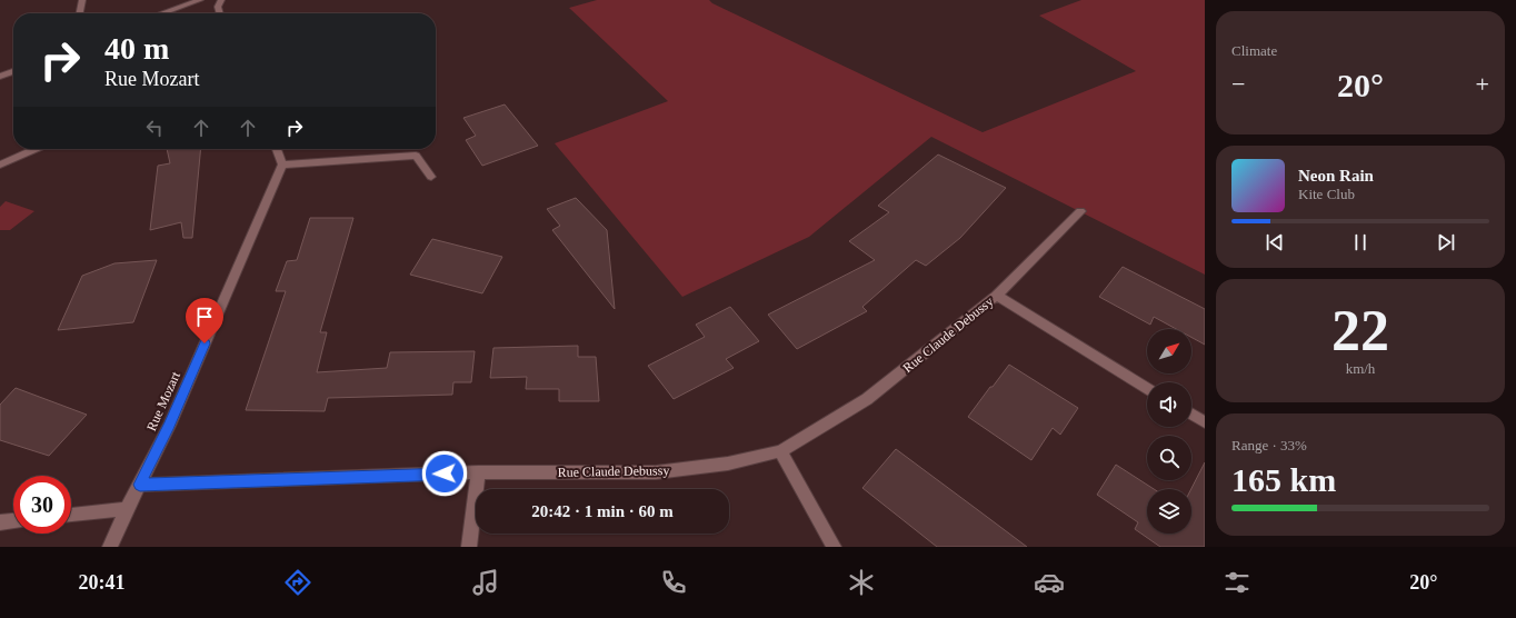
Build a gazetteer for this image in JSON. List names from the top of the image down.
{
  "streets": {
    "street": ["Rue Claude Debussy", "Rue Mozart"]
  },
  "crossings": [
    ["Rue Claude Debussy", "Rue Mozart"]
  ],
  "north": "top right",
  "page": {
    "tile": [
      "Climate",
      ["22", "km/h"],
      ["Range · 33%", "165 km"]
    ],
    "turn": ["40 m", "Rue Mozart"],
    "heat": ["−", "20°", "+"],
    "song": ["Neon Rain", "Kite Club"],
    "limit": "30",
    "trip": "20:42 · 1 min · 60 m",
    "tabs": ["20:41", "20°"]
  }
}
